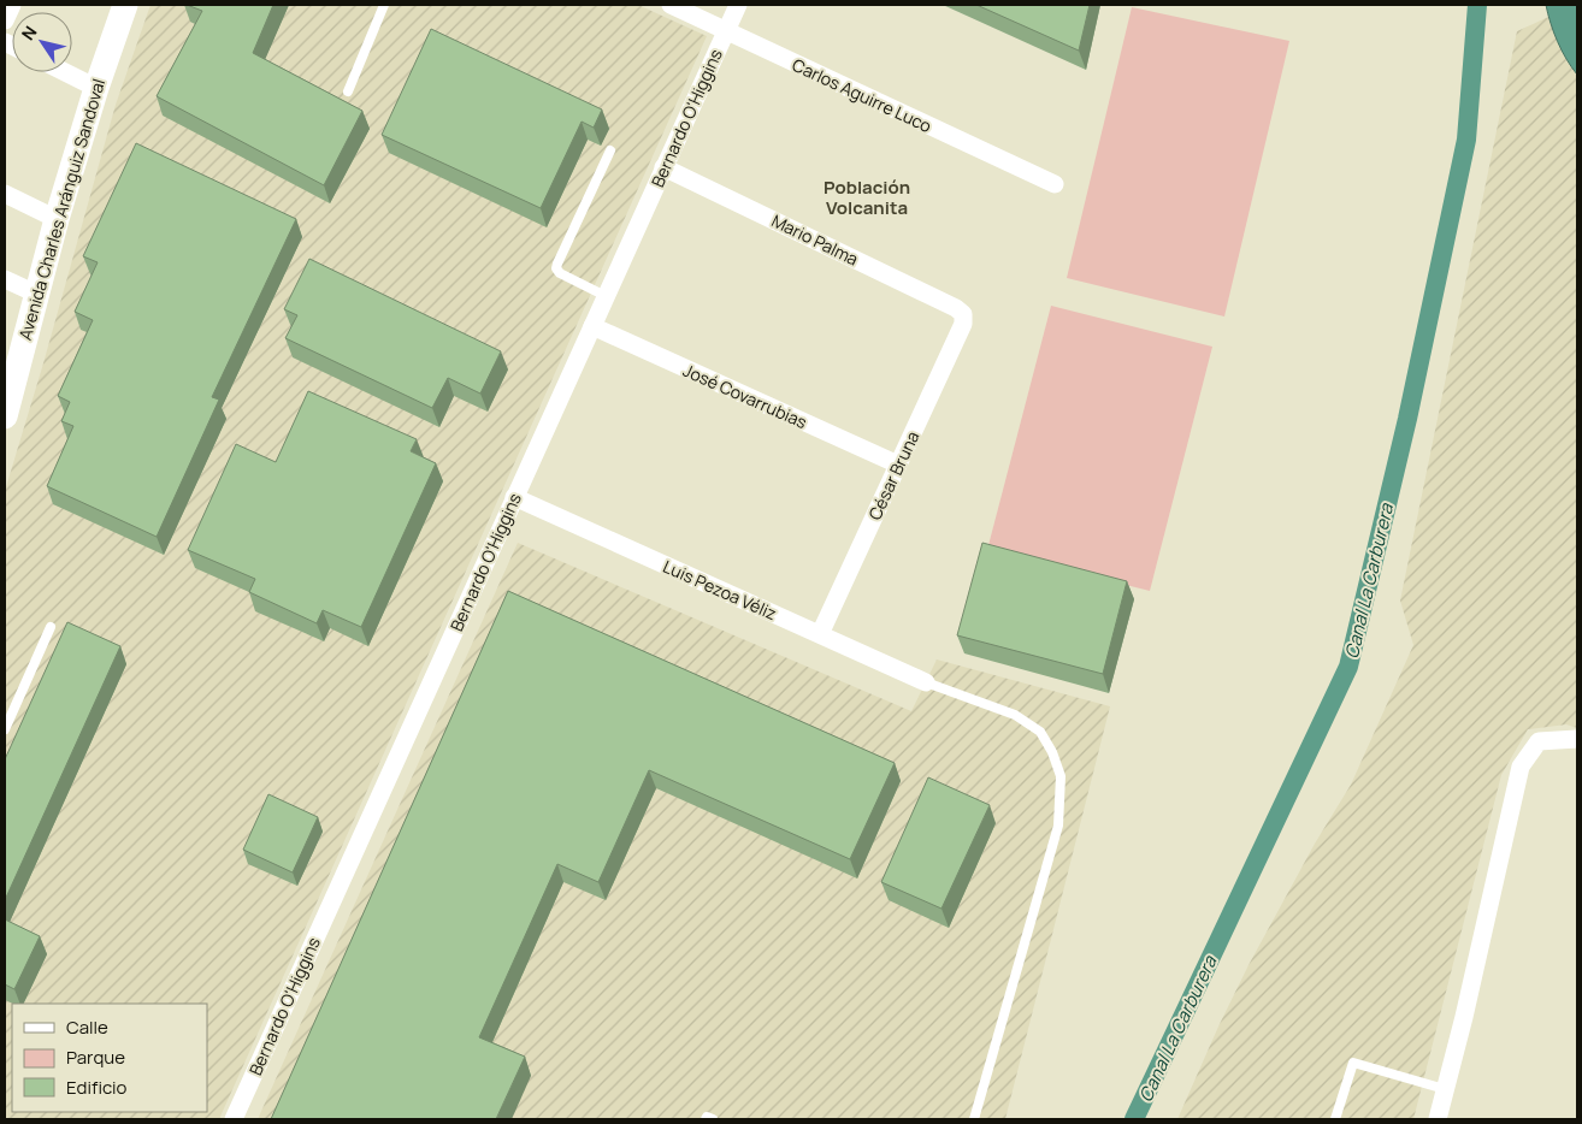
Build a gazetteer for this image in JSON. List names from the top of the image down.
{
  "streets": {
    "street": [
      "Carlos Aguirre Luco",
      "Bernardo O'Higgins",
      "Avenida Charles Aránguiz Sandoval",
      "Mario Palma",
      "José Covarrubias",
      "César Bruna",
      "Luis Pezoa Véliz"
    ]
  },
  "crossings": [
    ["Carlos Aguirre Luco", "Bernardo O'Higgins"],
    ["Bernardo O'Higgins", "Mario Palma"],
    ["Bernardo O'Higgins", "José Covarrubias"],
    ["Bernardo O'Higgins", "Luis Pezoa Véliz"],
    ["Mario Palma", "César Bruna"],
    ["José Covarrubias", "César Bruna"],
    ["César Bruna", "Luis Pezoa Véliz"]
  ],
  "districts": ["Población Volcanita"],
  "water": ["Canal La Carburera"],
  "legend": ["Calle", "Parque", "Edificio"],
  "north": "top left"
}
